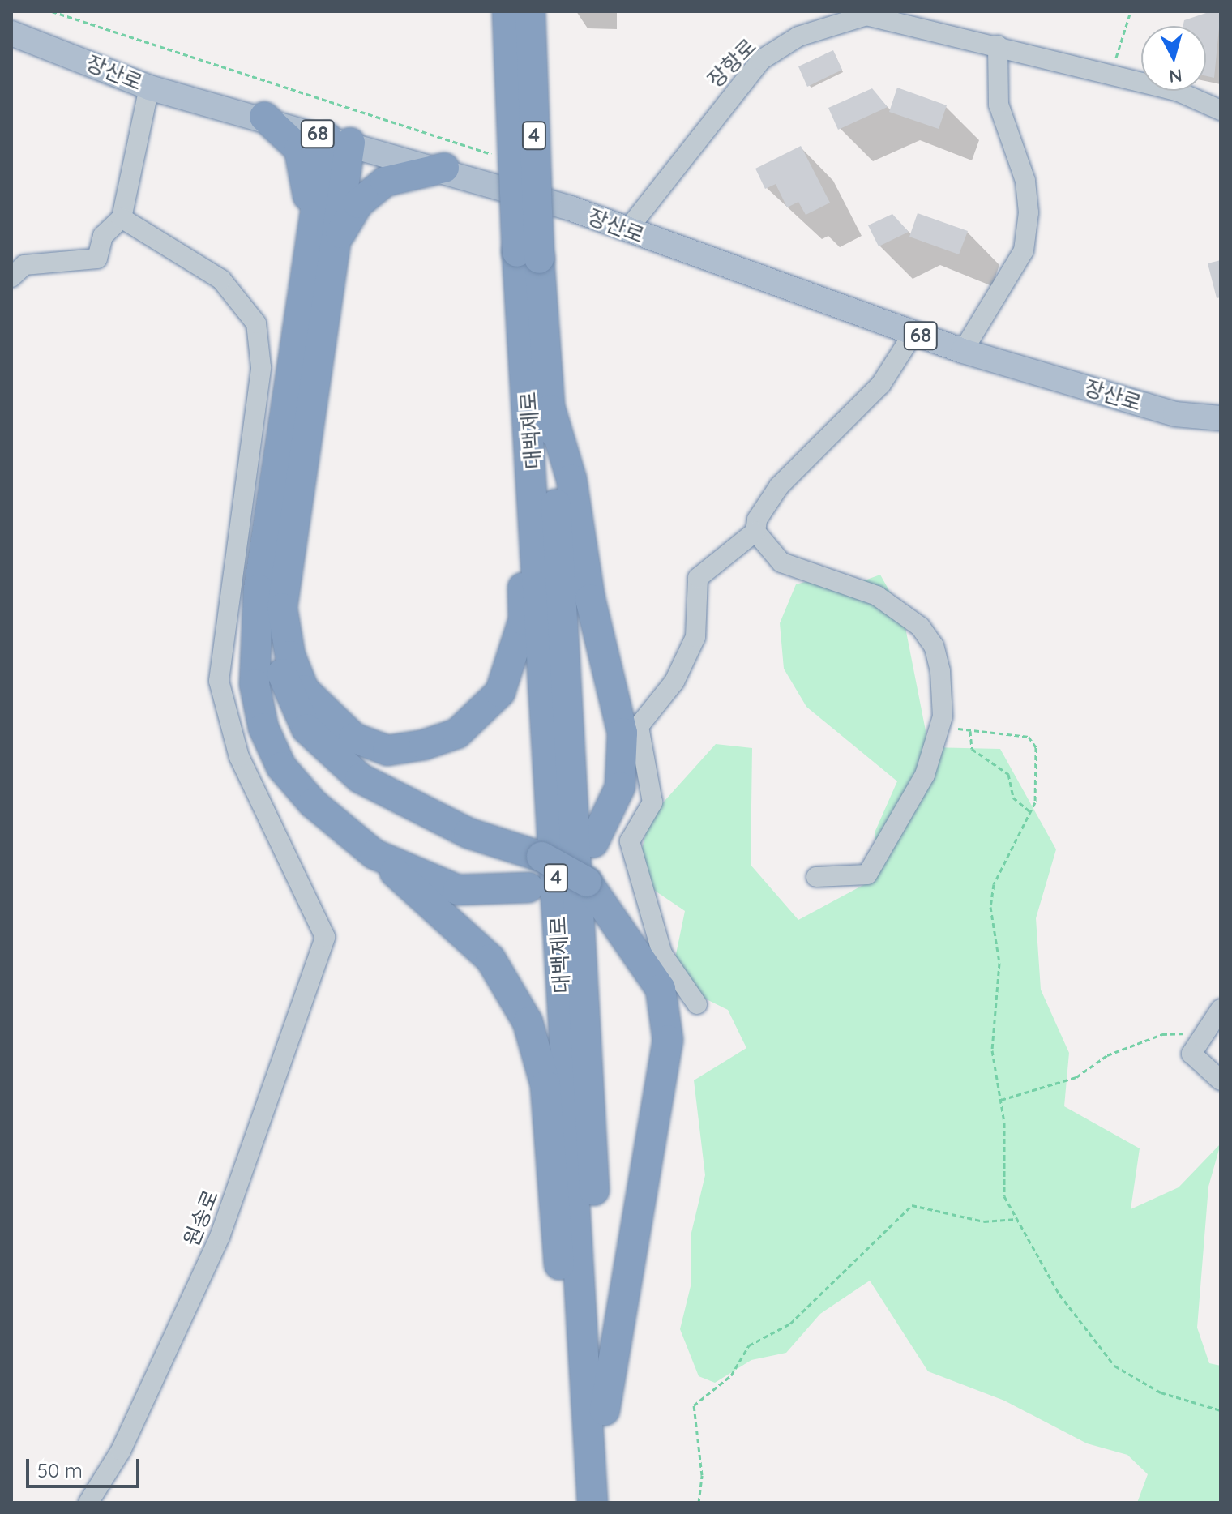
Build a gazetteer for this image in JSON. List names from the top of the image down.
{
  "streets": {
    "highway": ["4", "대백제로"],
    "main road": ["장산로", "68"],
    "street": ["장항로", "원송로"]
  },
  "crossings": [
    ["장항로", "장산로"],
    ["4", "대백제로"]
  ],
  "scale_bar": "50 m",
  "north": "bottom"
}
